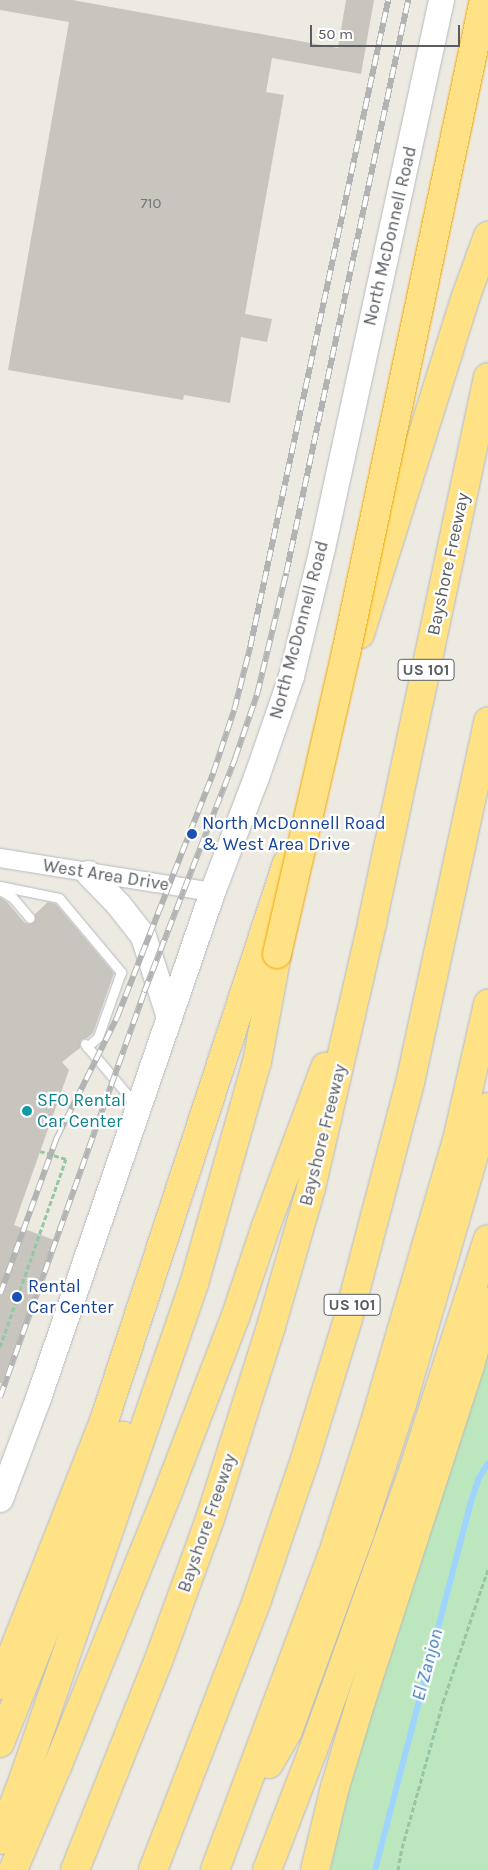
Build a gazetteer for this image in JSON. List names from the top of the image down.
{
  "streets": {
    "highway": ["Bayshore Freeway", "US 101"],
    "street": ["North McDonnell Road", "West Area Drive"]
  },
  "crossings": [
    ["North McDonnell Road", "West Area Drive"]
  ],
  "water": ["El Zanjon"],
  "places": ["North McDonnell Road & West Area Drive", "SFO Rental Car Center", "Rental Car Center"],
  "house_numbers": ["710"],
  "scale_bar": "50 m"
}
